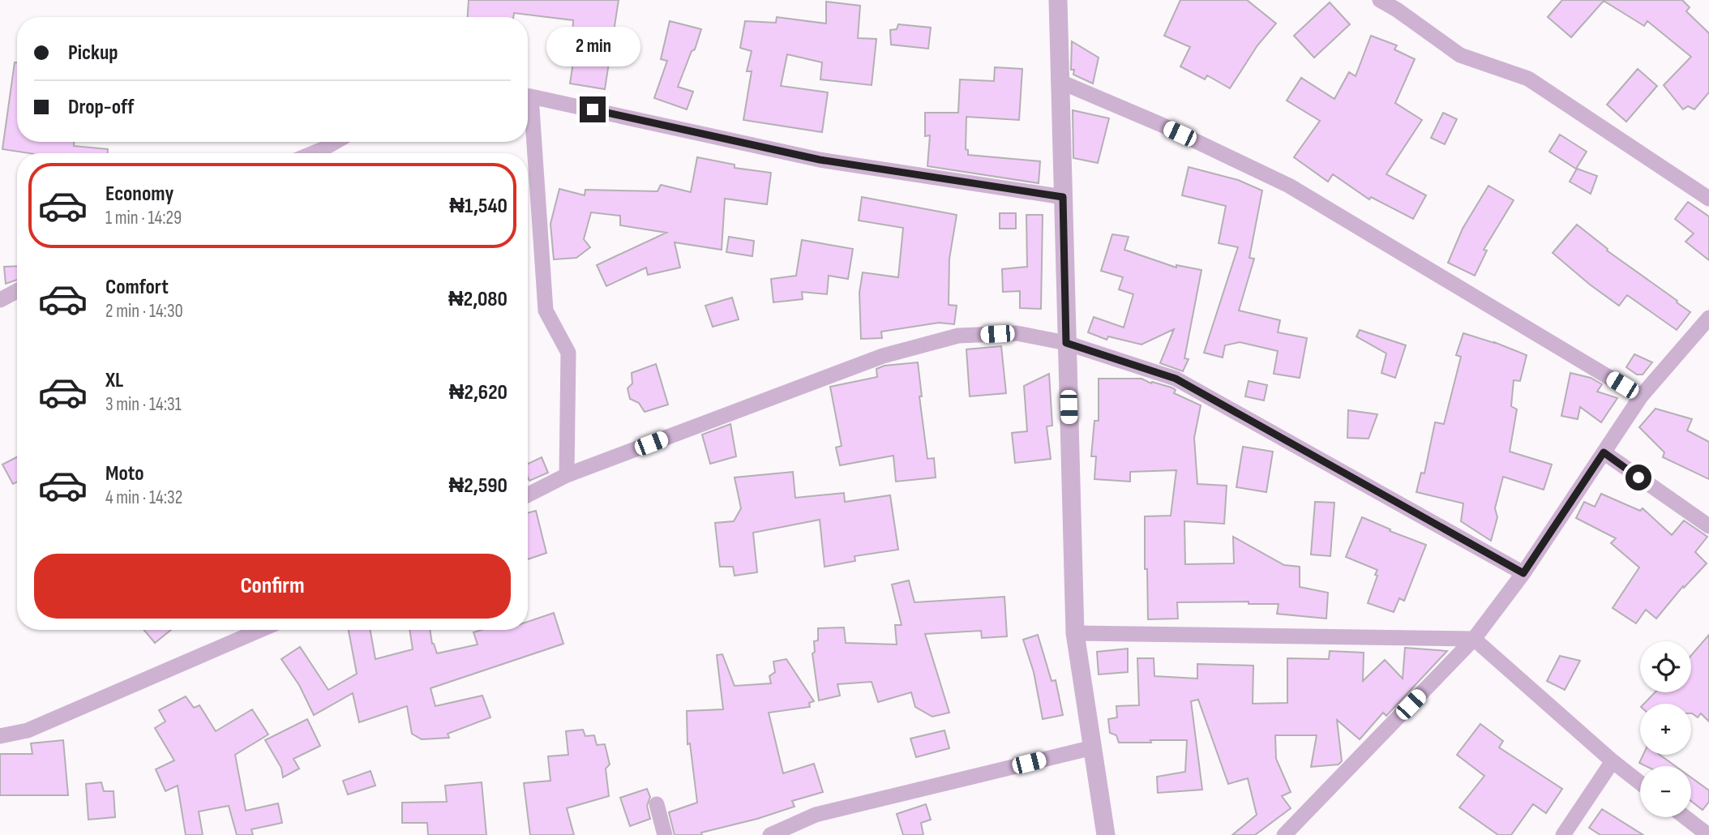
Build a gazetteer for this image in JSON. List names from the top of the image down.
{
  "page": {
    "banner": ["Pickup", "Drop-off"],
    "bubble": "2 min",
    "list": [
      {
        "name": "Economy",
        "note": "1 min · 14:29",
        "value": "₦1,540"
      },
      {
        "name": "Comfort",
        "note": "2 min · 14:30",
        "value": "₦2,080"
      },
      {
        "name": "XL",
        "note": "3 min · 14:31",
        "value": "₦2,620"
      },
      {
        "name": "Moto",
        "note": "4 min · 14:32",
        "value": "₦2,590"
      }
    ],
    "buttons": "Confirm",
    "map_buttons": ["+", "−"]
  }
}
